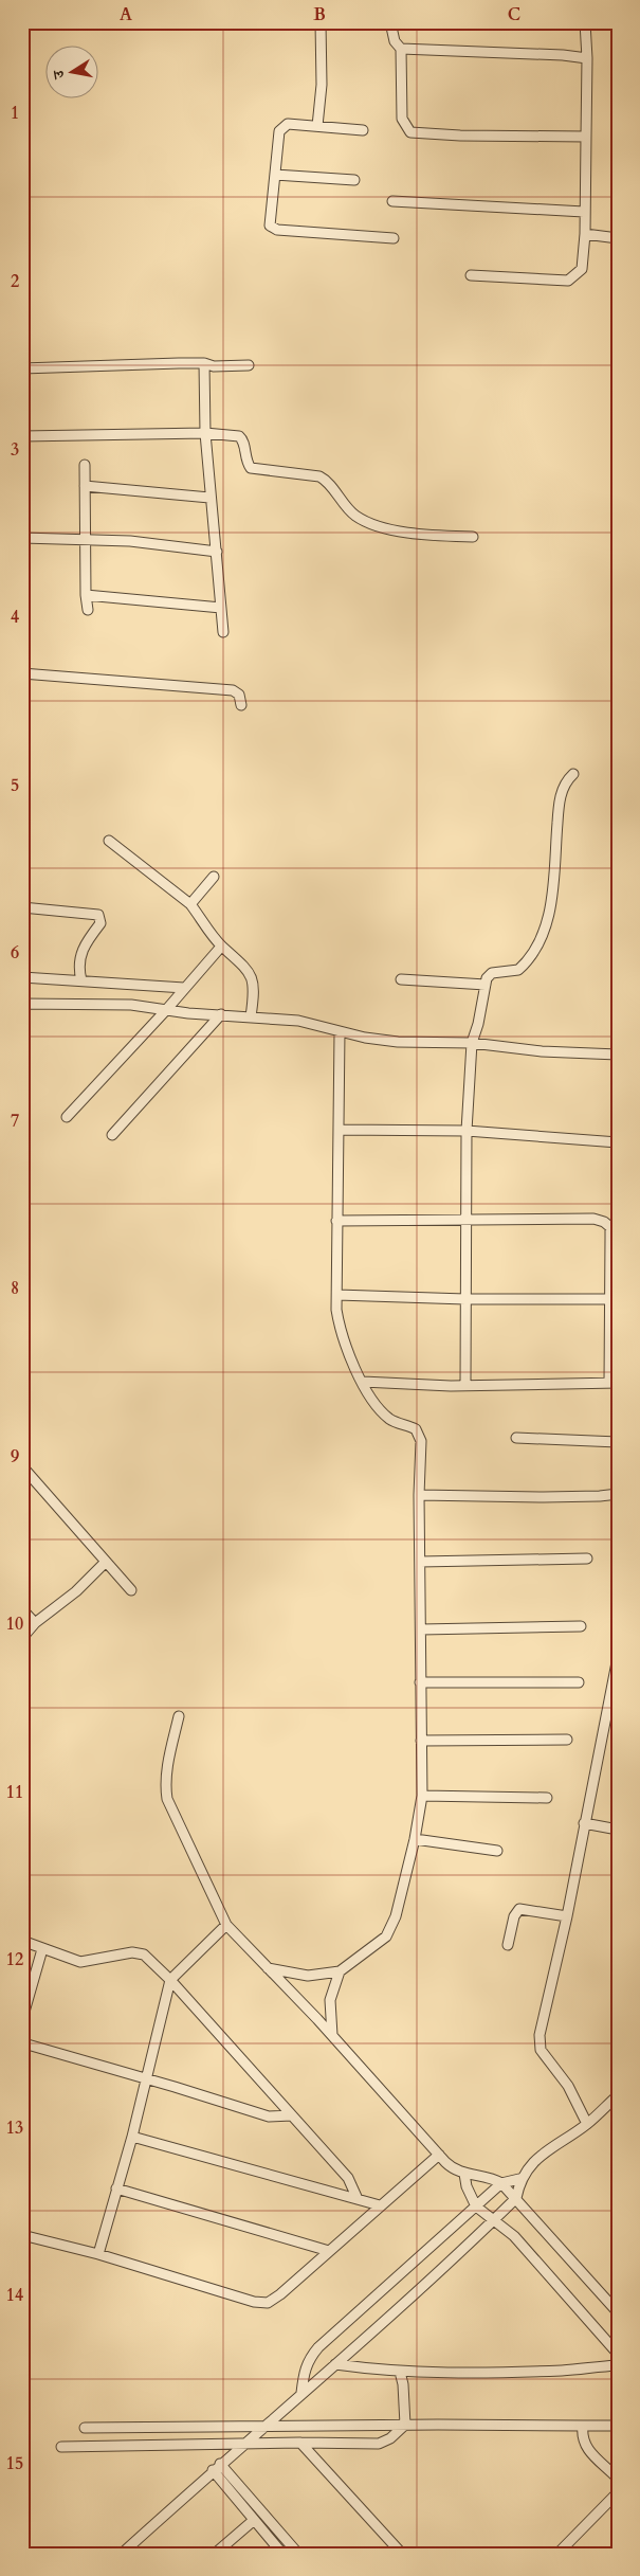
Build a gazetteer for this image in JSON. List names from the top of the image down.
{
  "north": "left",
  "grid": {
    "columns": ["A", "B", "C"],
    "rows": [
      "1",
      "2",
      "3",
      "4",
      "5",
      "6",
      "7",
      "8",
      "9",
      "10",
      "11",
      "12",
      "13",
      "14",
      "15"
    ]
  }
}
